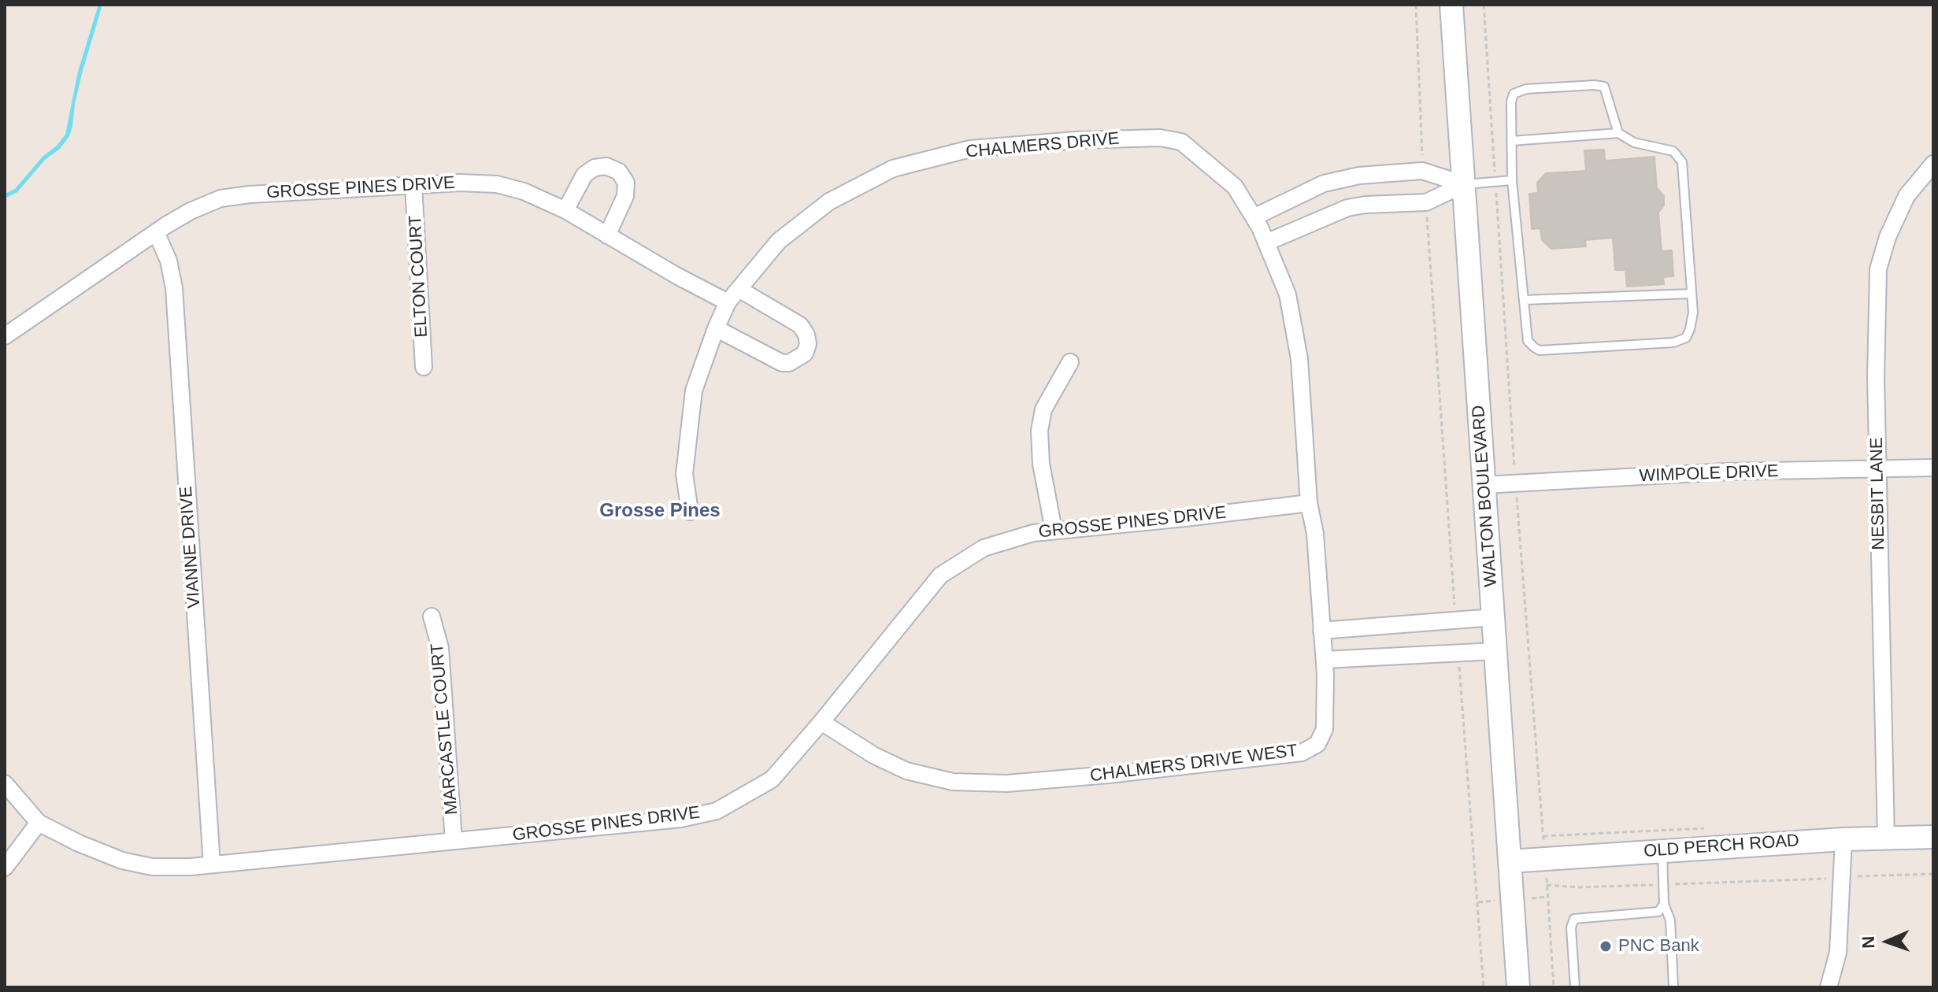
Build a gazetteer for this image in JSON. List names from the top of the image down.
{
  "streets": {
    "main road": ["WALTON BOULEVARD", "OLD PERCH ROAD"],
    "street": [
      "CHALMERS DRIVE",
      "GROSSE PINES DRIVE",
      "ELTON COURT",
      "WIMPOLE DRIVE",
      "NESBIT LANE",
      "VIANNE DRIVE",
      "MARCASTLE COURT",
      "CHALMERS DRIVE WEST"
    ]
  },
  "crossings": [
    ["CHALMERS DRIVE", "GROSSE PINES DRIVE"],
    ["CHALMERS DRIVE", "CHALMERS DRIVE WEST"],
    ["GROSSE PINES DRIVE", "ELTON COURT"],
    ["GROSSE PINES DRIVE", "VIANNE DRIVE"],
    ["GROSSE PINES DRIVE", "MARCASTLE COURT"],
    ["GROSSE PINES DRIVE", "CHALMERS DRIVE WEST"],
    ["WIMPOLE DRIVE", "NESBIT LANE"],
    ["WIMPOLE DRIVE", "WALTON BOULEVARD"],
    ["NESBIT LANE", "OLD PERCH ROAD"],
    ["WALTON BOULEVARD", "OLD PERCH ROAD"]
  ],
  "districts": ["Grosse Pines"],
  "places": ["PNC Bank"],
  "north": "left"
}
